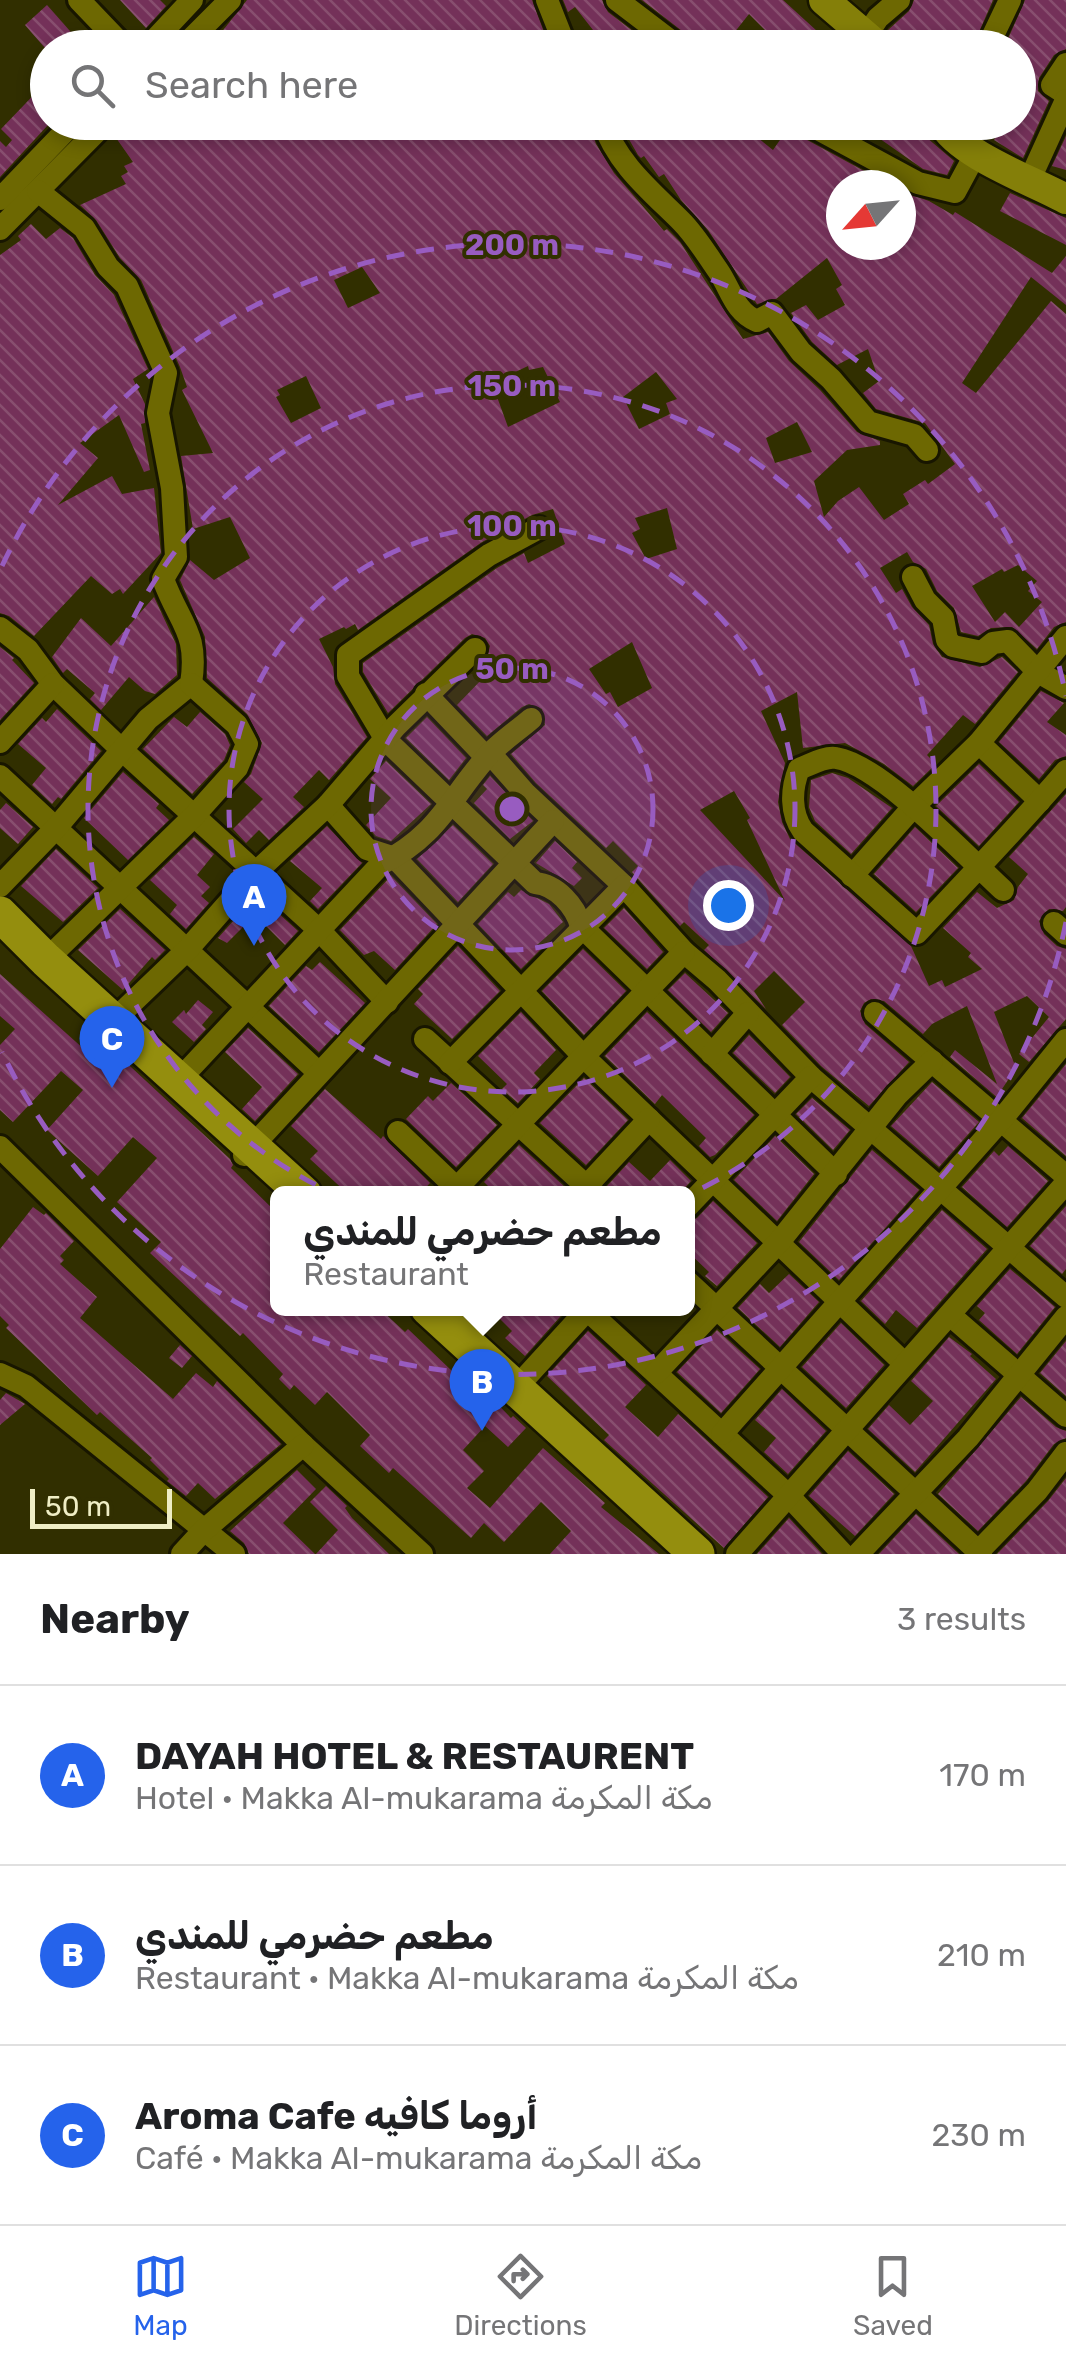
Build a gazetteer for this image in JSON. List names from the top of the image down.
{
  "scale_bar": "50 m",
  "north": "bottom left",
  "page": {
    "search": "Search here",
    "pins": ["A", "C", "B"],
    "popup": ["مطعم حضرمي للمندي", "Restaurant"],
    "scale": "50 m",
    "heading": ["Nearby", "3 results"],
    "list": [
      {
        "mark": "A",
        "name": "DAYAH HOTEL & RESTAURENT",
        "note": "Hotel · Makka Al-mukarama مكة المكرمة",
        "value": "170 m"
      },
      {
        "mark": "B",
        "name": "مطعم حضرمي للمندي",
        "note": "Restaurant · Makka Al-mukarama مكة المكرمة",
        "value": "210 m"
      },
      {
        "mark": "C",
        "name": "Aroma Cafe أروما كافيه",
        "note": "Café · Makka Al-mukarama مكة المكرمة",
        "value": "230 m"
      }
    ],
    "nav": ["Map", "Directions", "Saved"]
  },
  "rings": [
    "200 m",
    "150 m",
    "100 m",
    "50 m"
  ]
}
